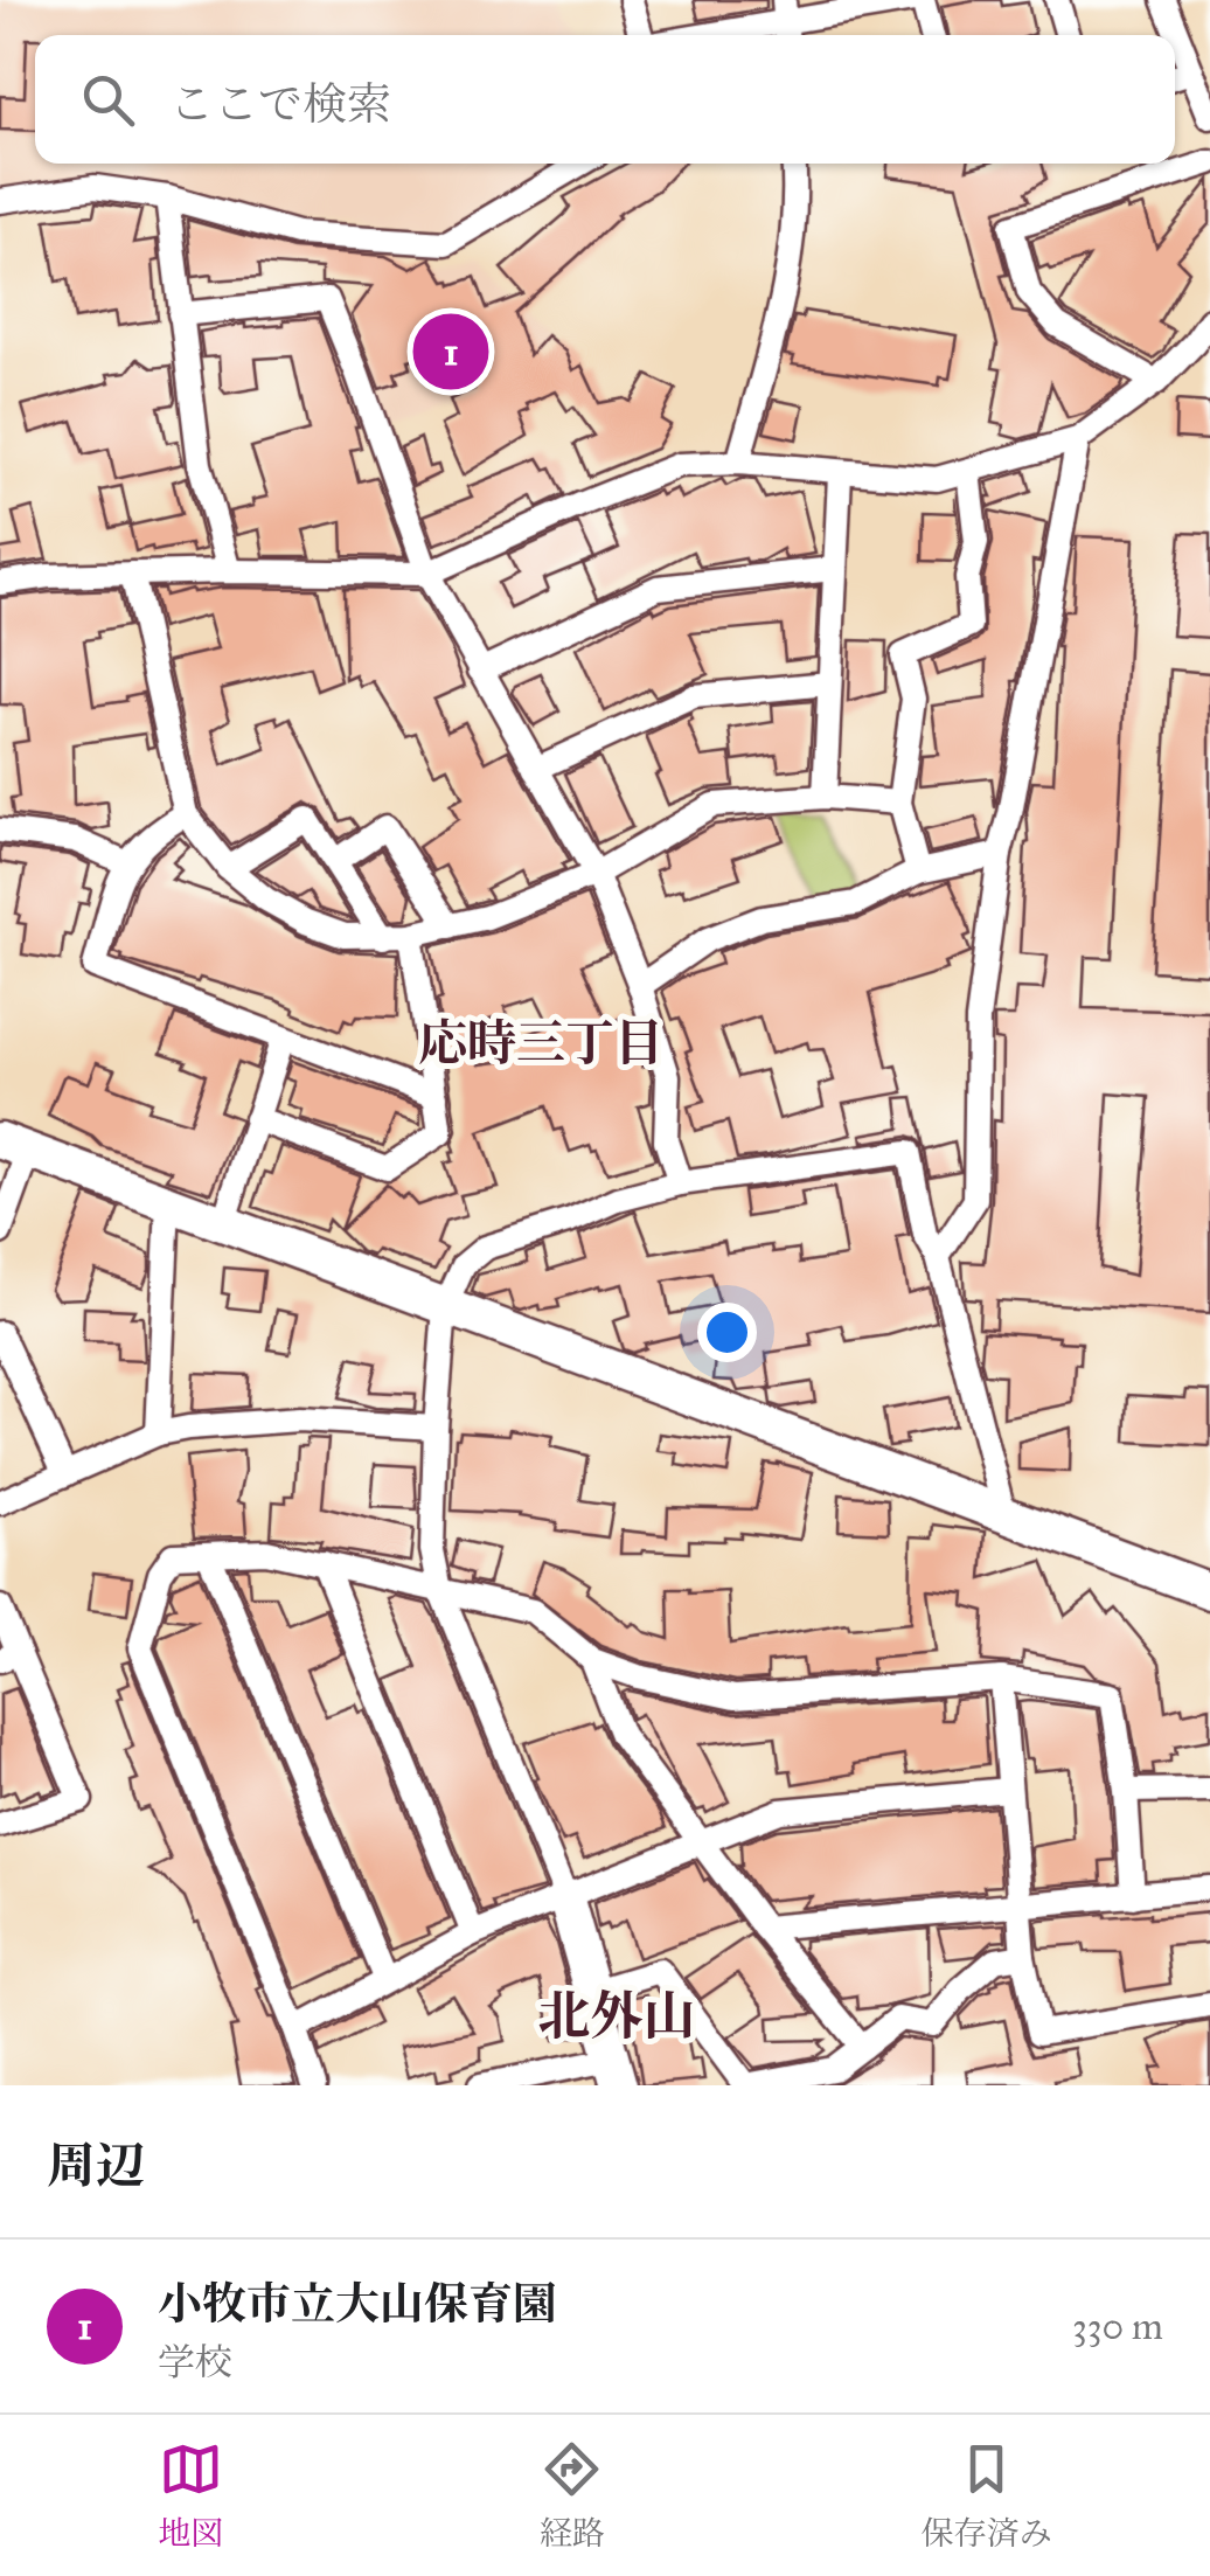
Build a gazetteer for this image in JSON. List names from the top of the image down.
{
  "districts": ["応時三丁目", "北外山"],
  "page": {
    "search": "ここで検索",
    "pins": "1",
    "heading": "周辺",
    "list": [
      {
        "mark": "1",
        "name": "小牧市立大山保育園",
        "note": "学校",
        "value": "330 m"
      }
    ],
    "nav": ["地図", "経路", "保存済み"]
  }
}
